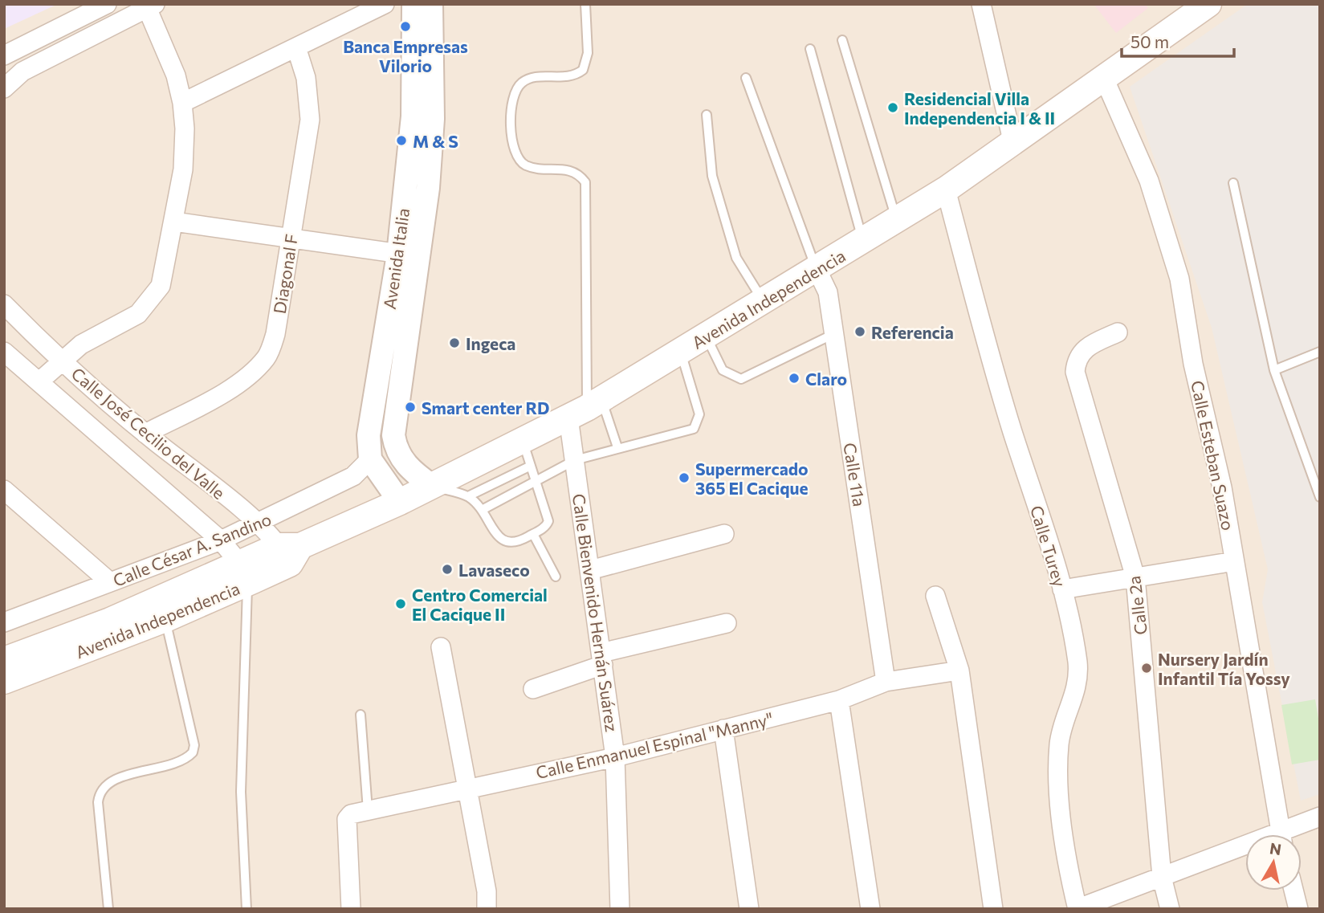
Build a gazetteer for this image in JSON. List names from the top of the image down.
{
  "streets": {
    "main road": ["Avenida Independencia"],
    "street": [
      "Avenida Italia",
      "Diagonal F",
      "Calle José Cecilio del Valle",
      "Calle Esteban Suazo",
      "Calle 11a",
      "Calle Turey",
      "Calle César A. Sandino",
      "Calle 2a",
      "Calle Bienvenido Hernán Suárez",
      "Calle Enmanuel Espinal \"Manny\""
    ]
  },
  "crossings": [
    ["Avenida Italia", "Avenida Independencia"],
    ["Avenida Italia", "Calle César A. Sandino"],
    ["Diagonal F", "Calle José Cecilio del Valle"],
    ["Avenida Independencia", "Calle José Cecilio del Valle"],
    ["Avenida Independencia", "Calle Esteban Suazo"],
    ["Avenida Independencia", "Calle 11a"],
    ["Avenida Independencia", "Calle Turey"],
    ["Avenida Independencia", "Calle Bienvenido Hernán Suárez"],
    ["Calle José Cecilio del Valle", "Calle César A. Sandino"],
    ["Calle 11a", "Calle Enmanuel Espinal \"Manny\""],
    ["Calle Bienvenido Hernán Suárez", "Calle Enmanuel Espinal \"Manny\""]
  ],
  "places": [
    "Banca Empresas Vilorio",
    "Residencial Villa Independencia I & II",
    "M & S",
    "Referencia",
    "Ingeca",
    "Claro",
    "Smart center RD",
    "Supermercado 365 El Cacique",
    "Lavaseco",
    "Centro Comercial El Cacique II",
    "Nursery Jardín Infantil Tía Yossy"
  ],
  "scale_bar": "50 m",
  "north": "top"
}
